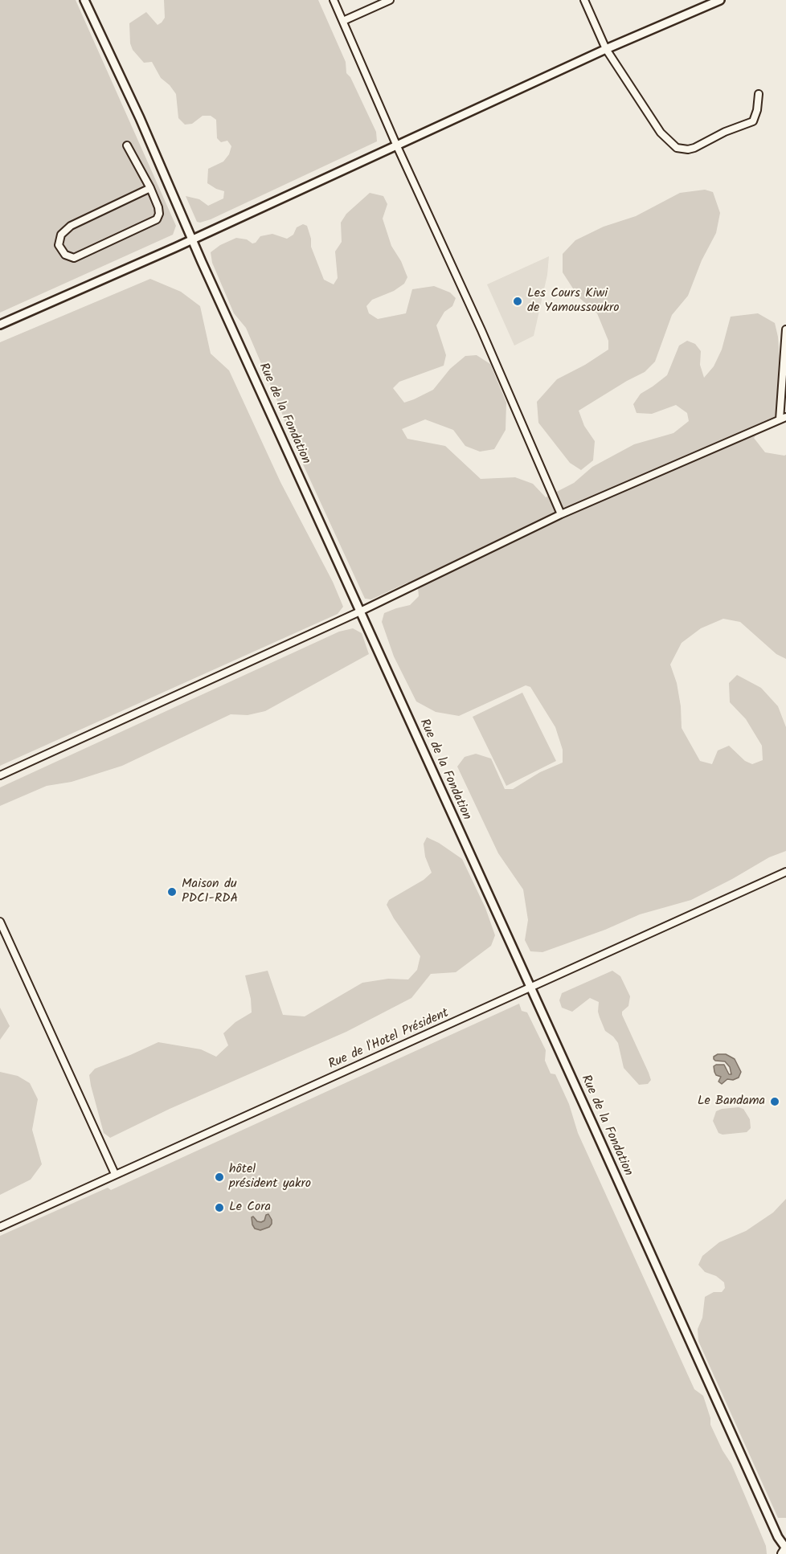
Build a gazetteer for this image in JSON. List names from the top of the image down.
{
  "streets": {
    "street": ["Rue de la Fondation", "Rue de l'Hotel Président"]
  },
  "crossings": [
    ["Rue de la Fondation", "Rue de l'Hotel Président"]
  ],
  "places": [
    "Les Cours Kiwi de Yamoussoukro",
    "Maison du PDCI-RDA",
    "Le Bandama",
    "hôtel président yakro",
    "Le Cora"
  ]
}
